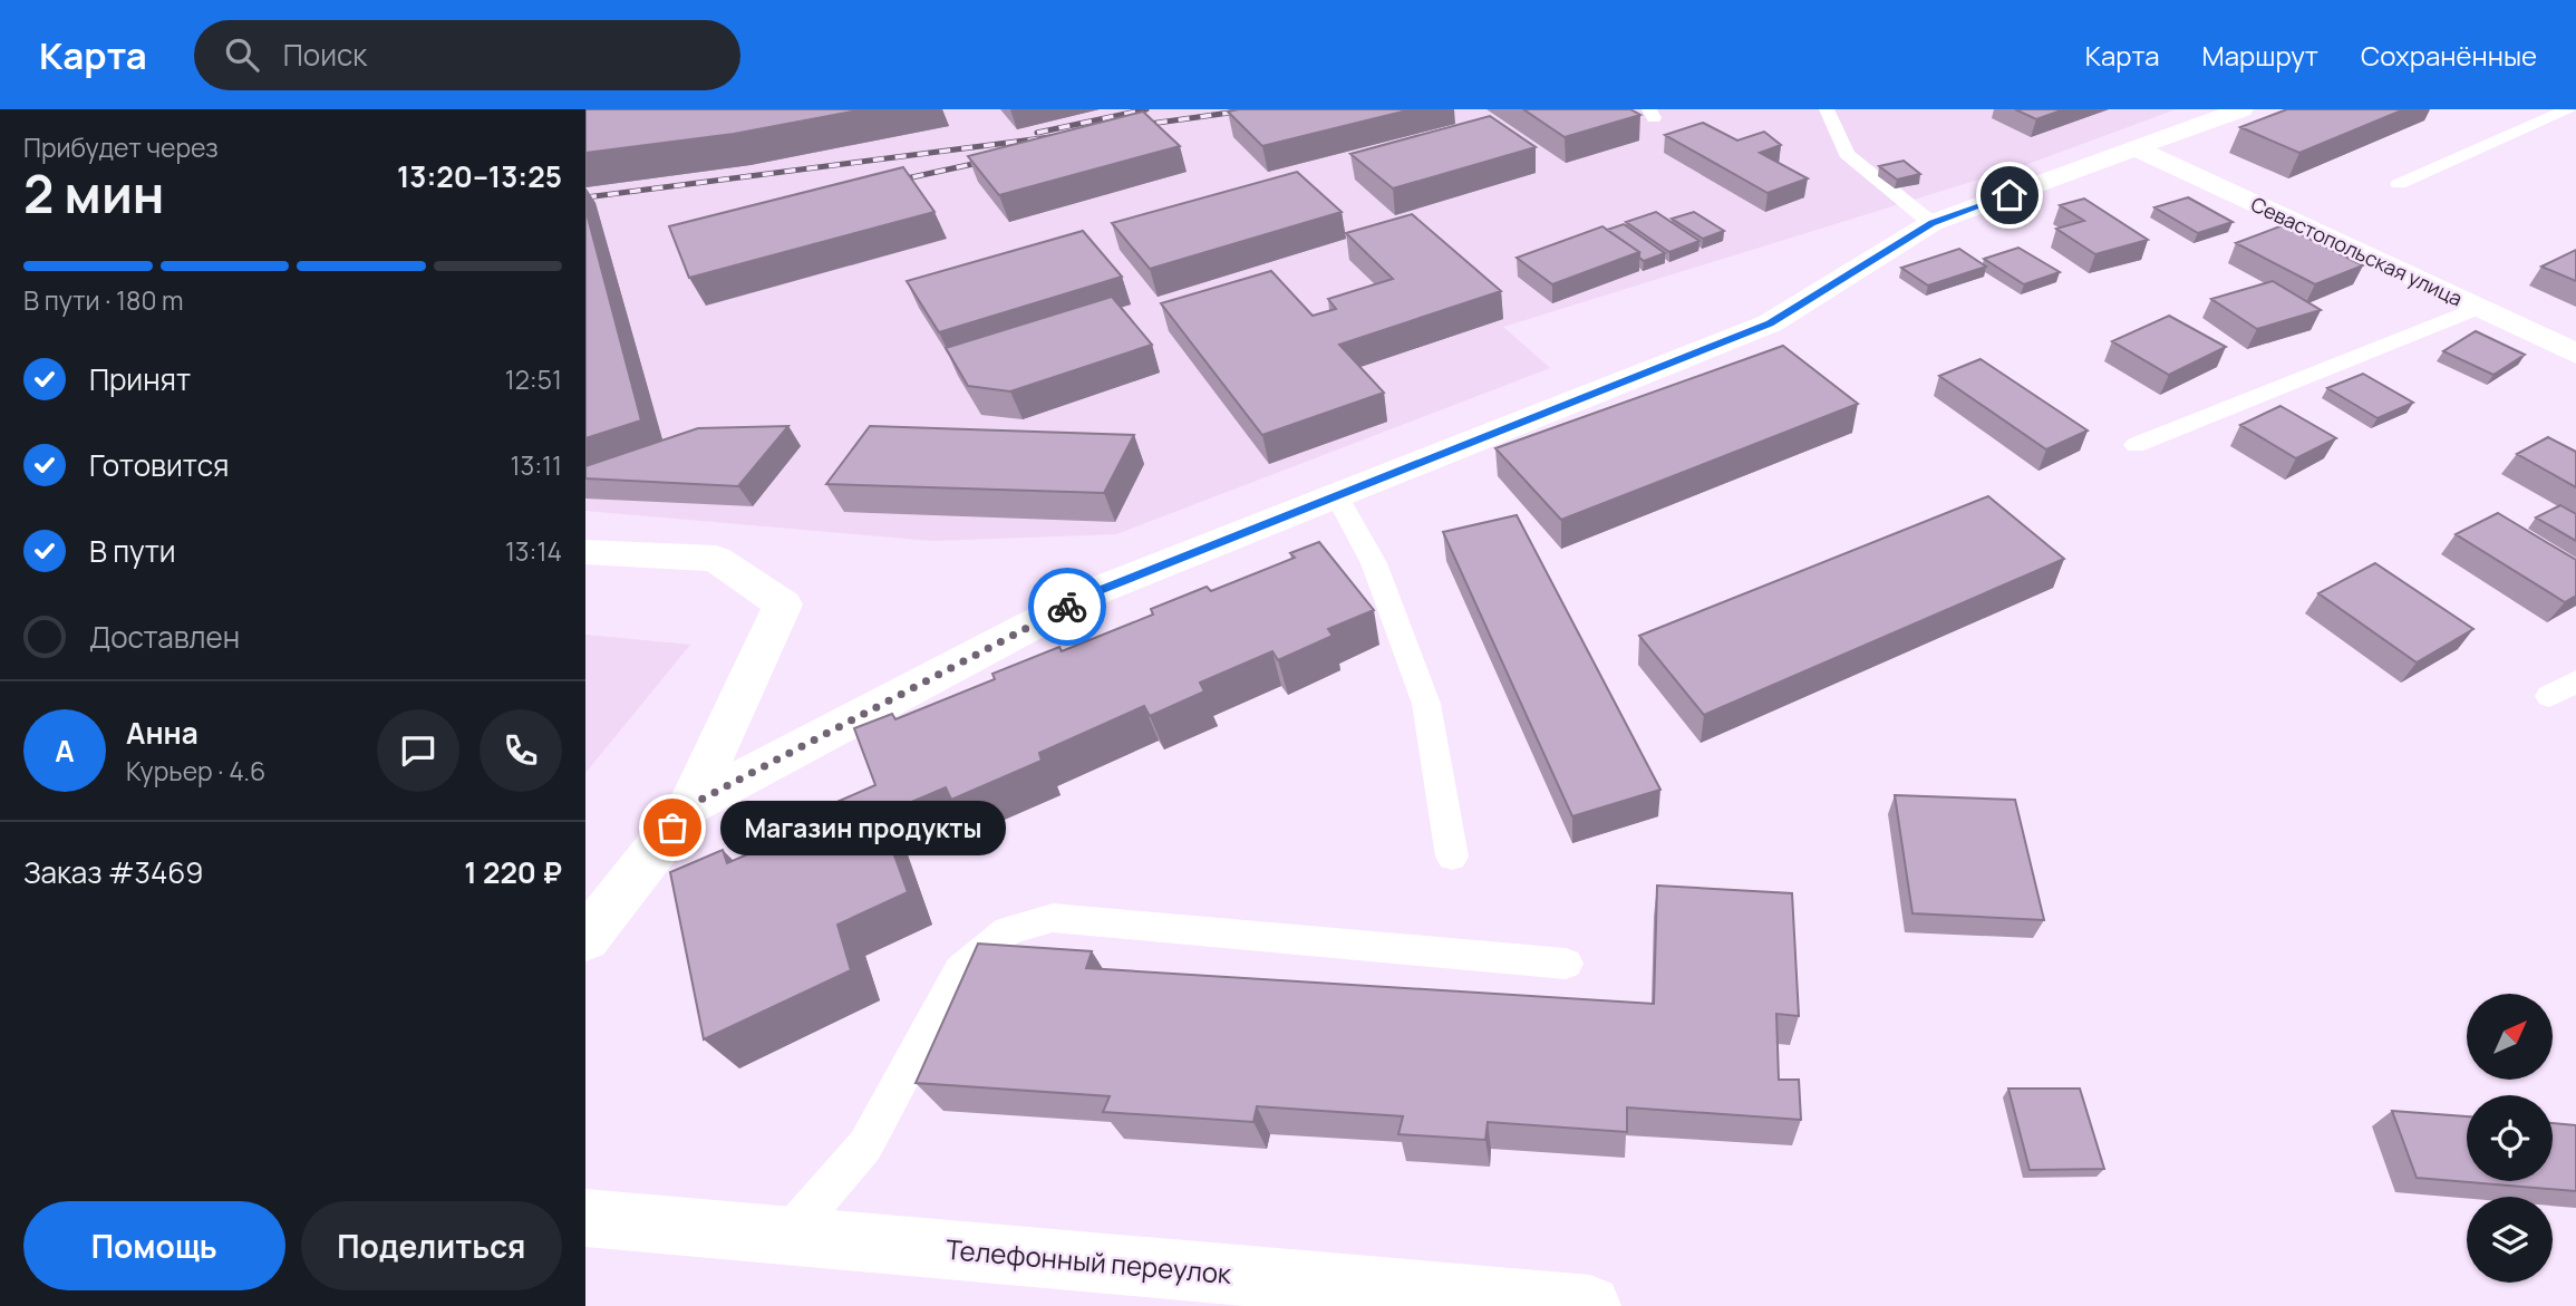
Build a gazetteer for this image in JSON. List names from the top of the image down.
{
  "streets": {
    "street": ["Севастопольская улица", "Телефонный переулок"]
  },
  "places": ["Магазин продукты"],
  "north": "top right",
  "page": {
    "header": "Карта",
    "search": "Поиск",
    "nav": ["Карта", "Маршрут", "Сохранённые"],
    "heading": ["2 мин", "Прибудет через", "13:20–13:25"],
    "panel": [
      "Анна",
      "Курьер · 4.6",
      "Заказ #3469",
      "1 220 ₽"
    ],
    "bar": "В пути · 180 m",
    "list": [
      ["Принят", "12:51"],
      ["Готовится", "13:11"],
      ["В пути", "13:14"],
      "Доставлен"
    ],
    "round": "А",
    "bubble": "Магазин продукты",
    "buttons": ["Помощь", "Поделиться"]
  }
}
